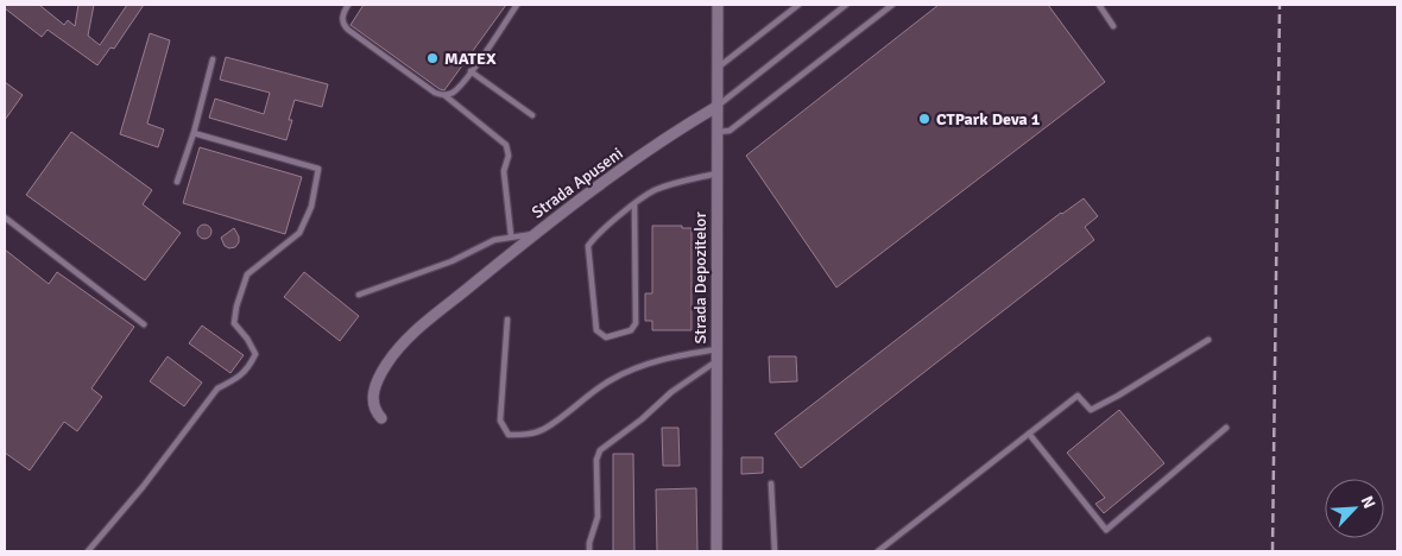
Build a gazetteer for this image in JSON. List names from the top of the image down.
{
  "streets": {
    "street": ["Strada Apuseni", "Strada Depozitelor"]
  },
  "crossings": [
    ["Strada Apuseni", "Strada Depozitelor"]
  ],
  "places": ["MATEX", "CTPark Deva 1"],
  "north": "top right"
}
